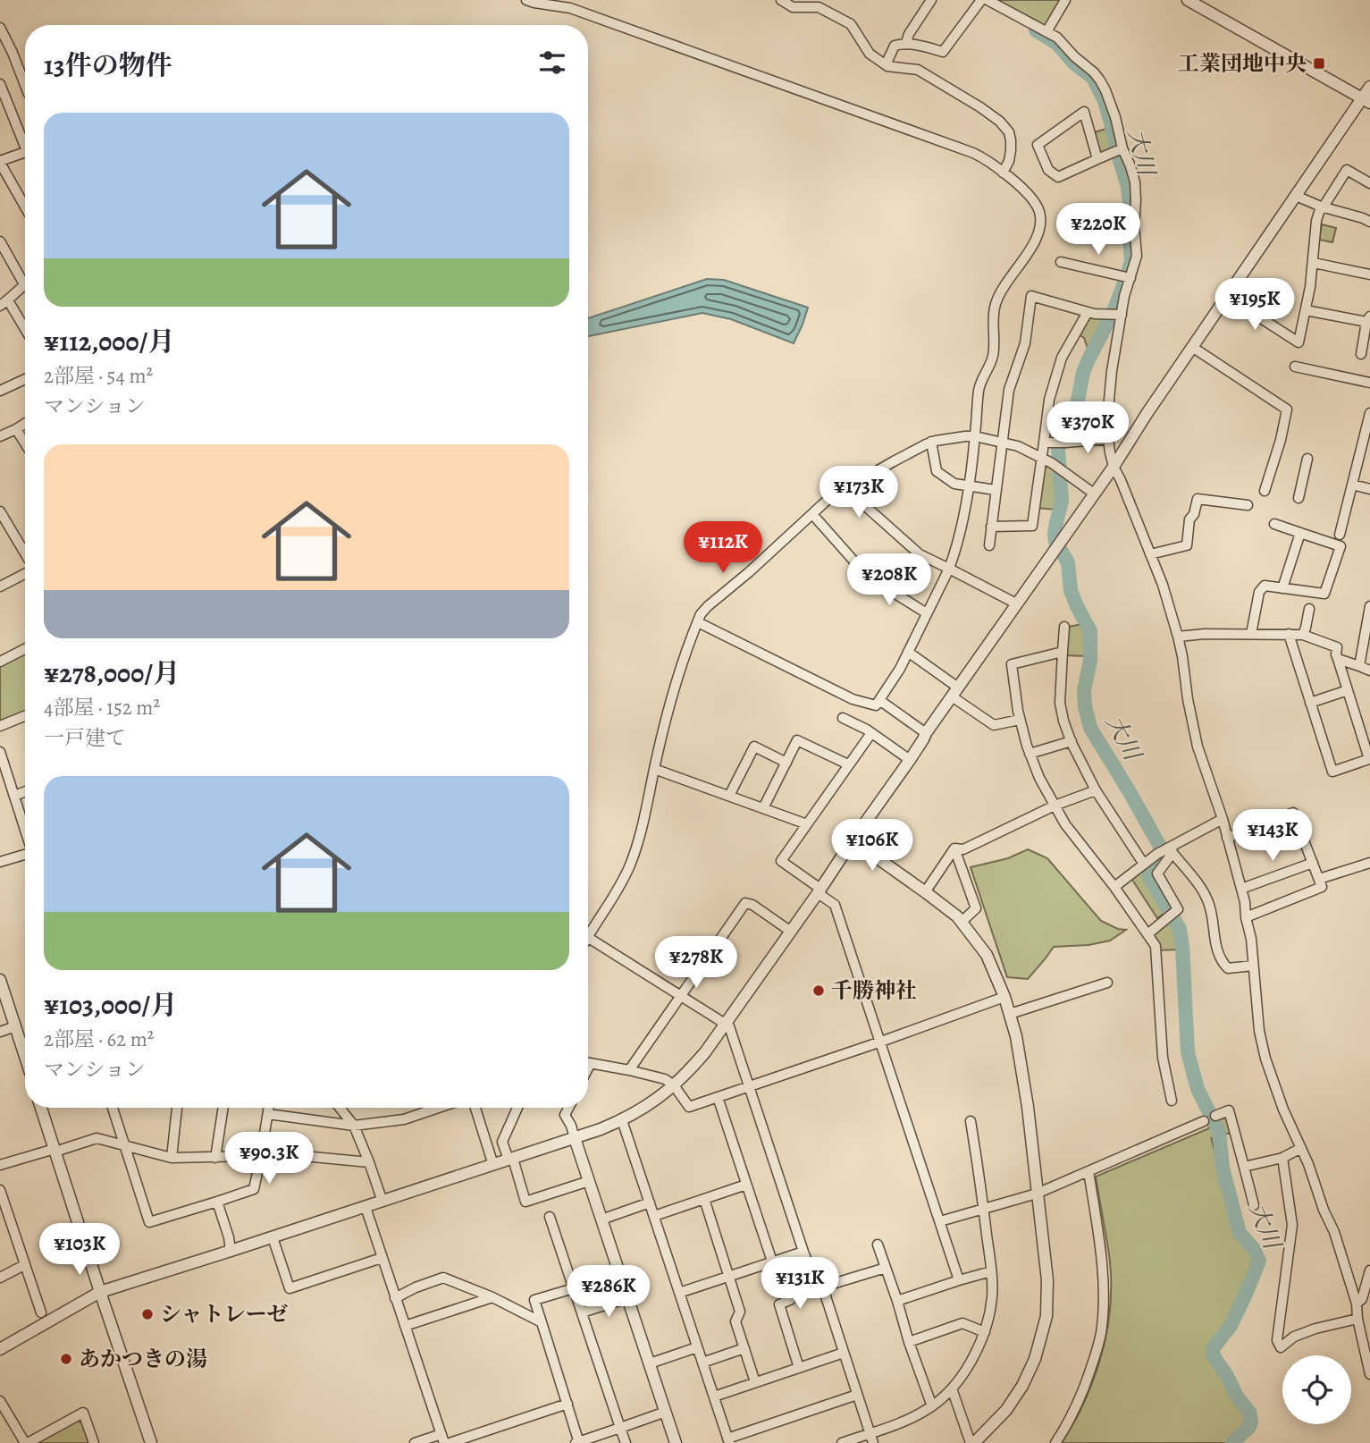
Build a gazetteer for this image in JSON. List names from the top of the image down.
{
  "water": ["大川"],
  "places": {
    "transit": ["工業団地中央"],
    "other": ["千勝神社", "シャトレーゼ", "あかつきの湯"]
  },
  "page": {
    "heading": "13件の物件",
    "list": [
      {
        "name": "¥112,000/月",
        "note": "2部屋 · 54 m² · マンション"
      },
      {
        "name": "¥278,000/月",
        "note": "4部屋 · 152 m² · 一戸建て"
      },
      {
        "name": "¥103,000/月",
        "note": "2部屋 · 62 m² · マンション"
      }
    ],
    "price": [
      "¥220K",
      "¥195K",
      "¥370K",
      "¥173K",
      "¥112K",
      "¥208K",
      "¥143K",
      "¥106K",
      "¥278K",
      "¥90.3K",
      "¥103K",
      "¥131K",
      "¥286K"
    ]
  }
}
